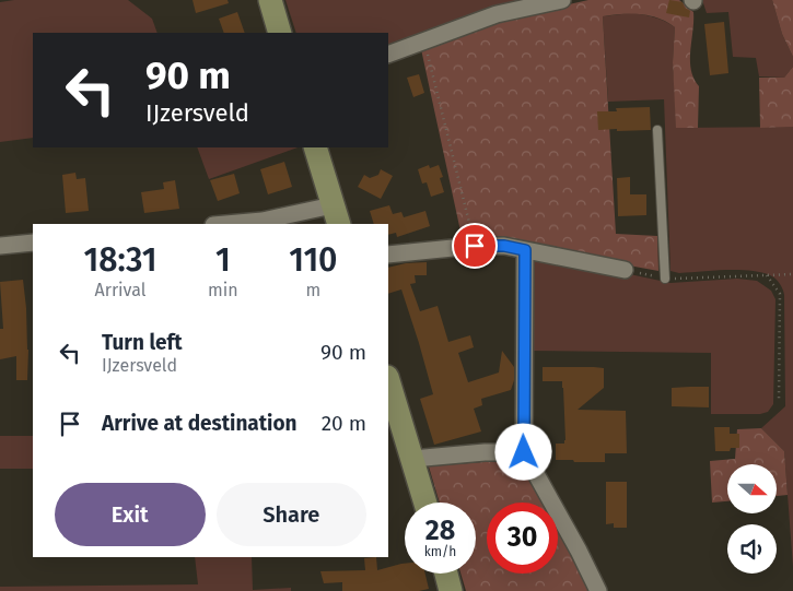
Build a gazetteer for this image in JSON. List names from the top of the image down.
{
  "north": "right",
  "page": {
    "turn": ["90 m", "IJzersveld"],
    "eta": [
      "18:31",
      "Arrival",
      "1",
      "min",
      "110",
      "m"
    ],
    "list": [
      {
        "name": "Turn left",
        "note": "IJzersveld",
        "value": "90 m"
      },
      {
        "name": "Arrive at destination",
        "value": "20 m"
      }
    ],
    "buttons": ["Exit", "Share"],
    "speed": "28 km/h",
    "limit": "30"
  }
}
